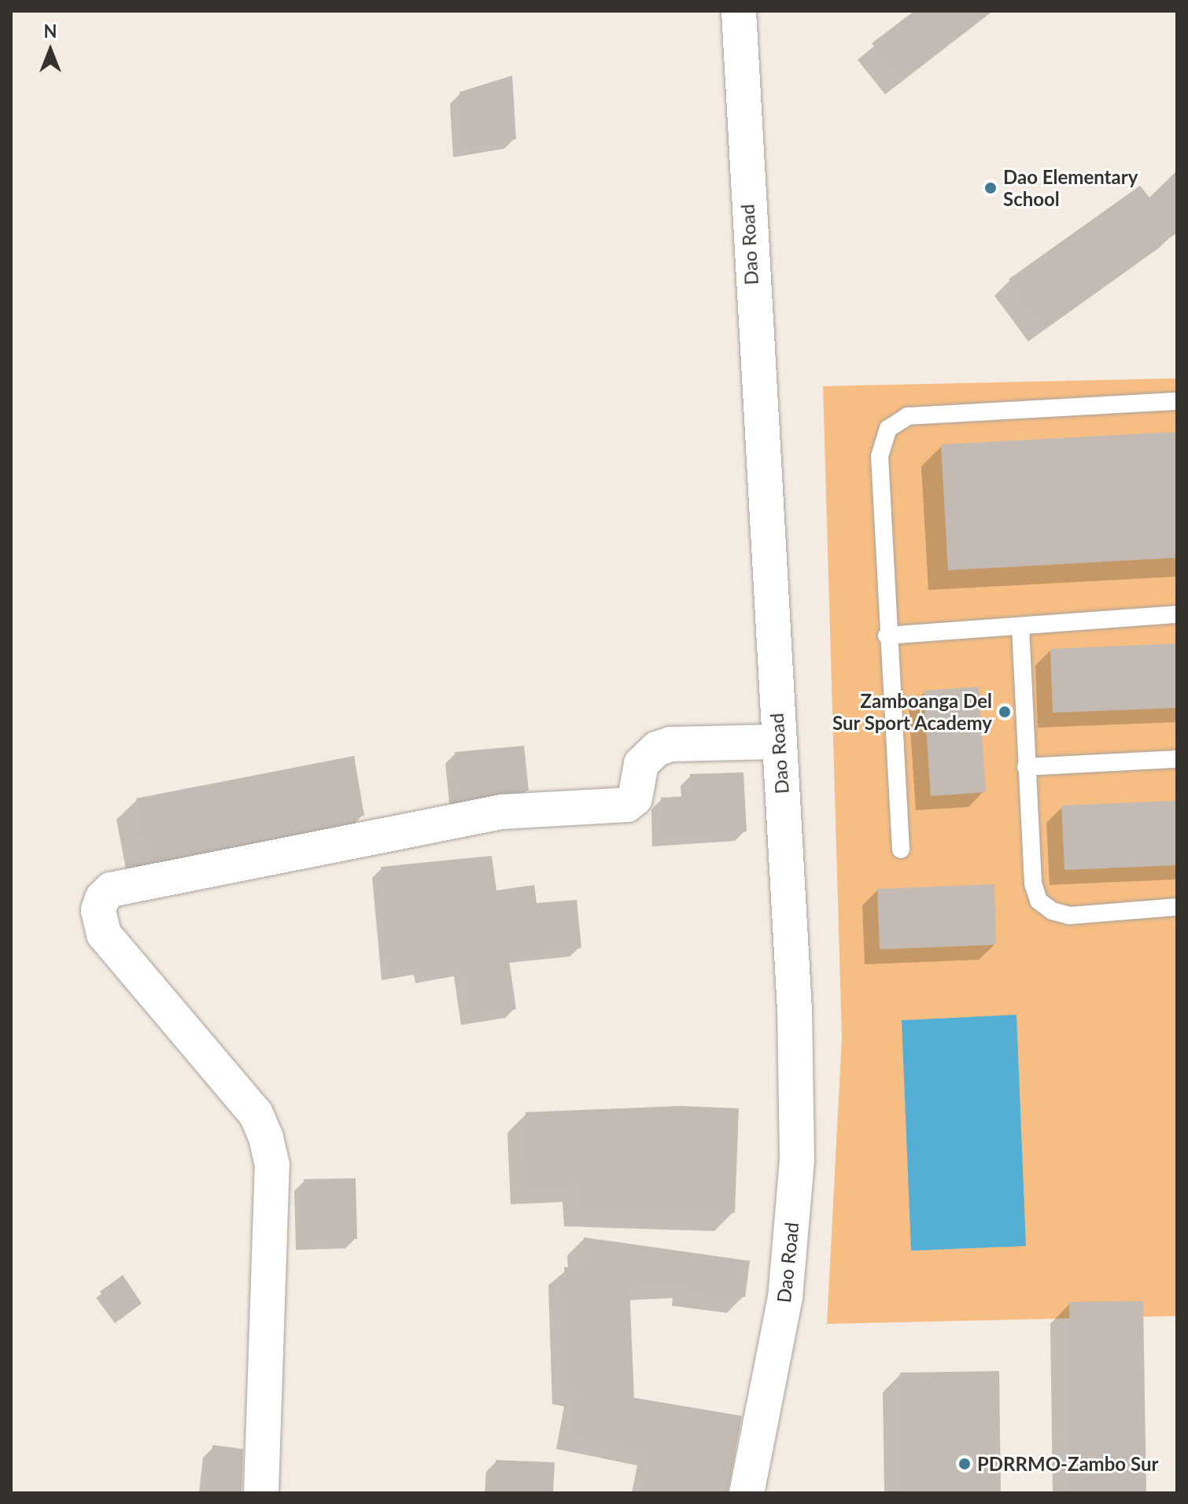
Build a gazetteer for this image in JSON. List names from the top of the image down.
{
  "streets": {
    "street": ["Dao Road"]
  },
  "places": ["Dao Elementary School", "Zamboanga Del Sur Sport Academy", "PDRRMO-Zambo Sur"],
  "north": "top"
}
